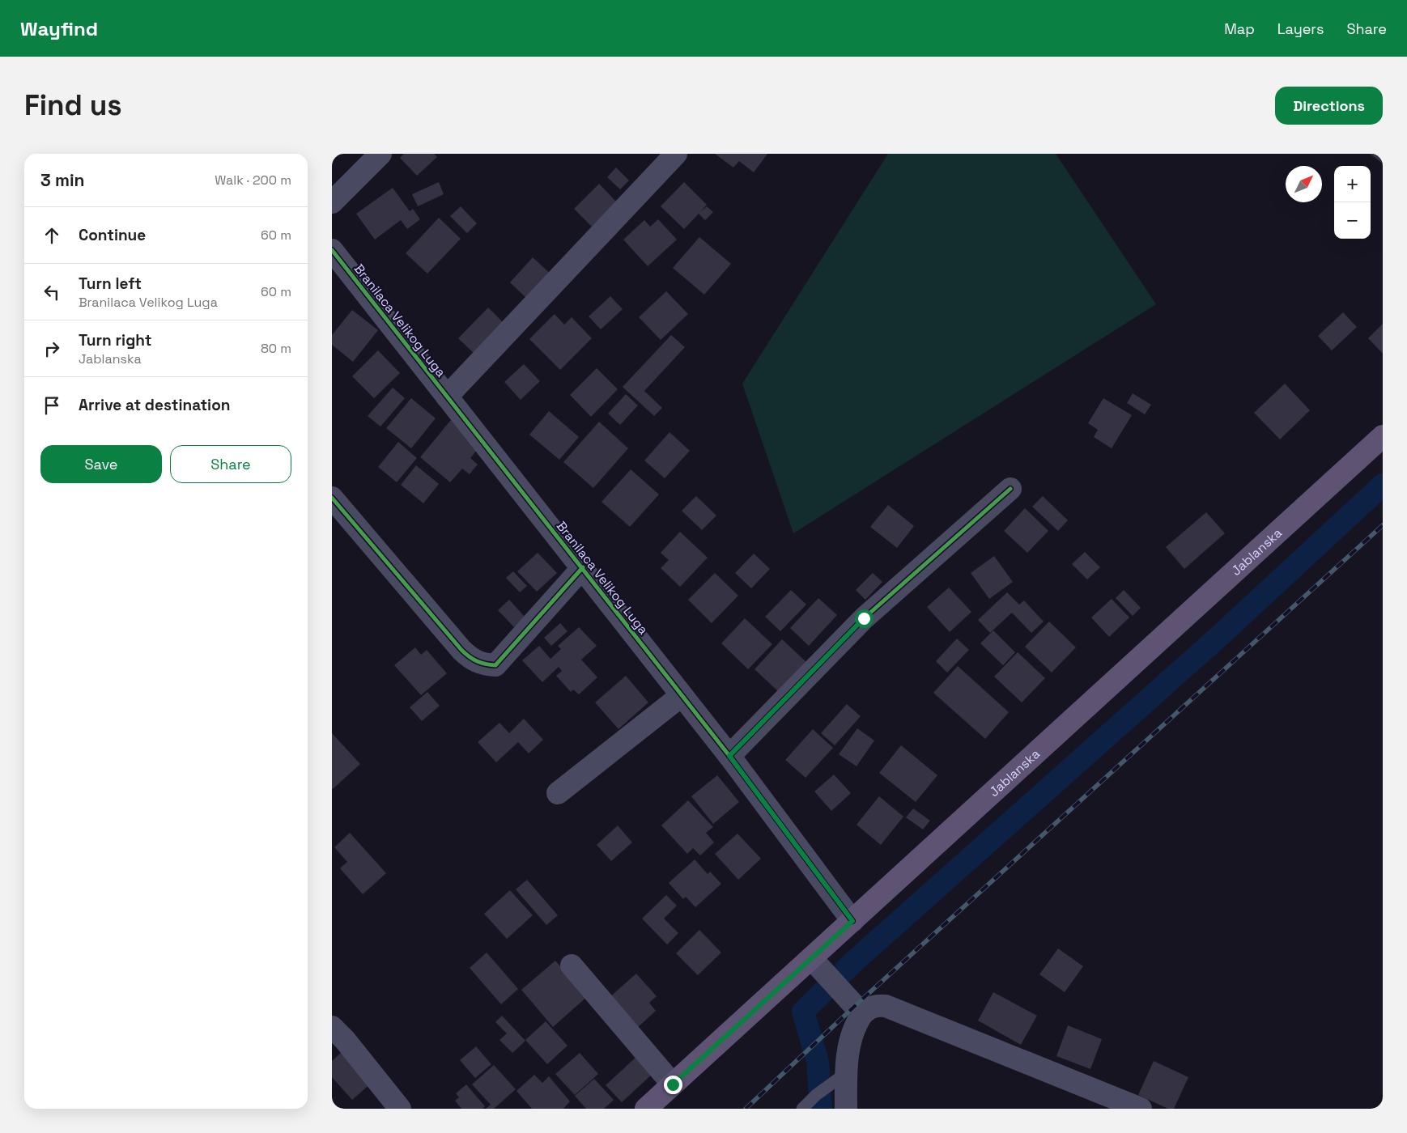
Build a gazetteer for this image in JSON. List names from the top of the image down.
{
  "streets": {
    "main road": ["Jablanska"],
    "street": ["Branilaca Velikog Luga"]
  },
  "crossings": [
    ["Branilaca Velikog Luga", "Jablanska"]
  ],
  "north": "top right",
  "page": {
    "header": "Wayfind",
    "nav": ["Map", "Layers", "Share"],
    "buttons": [
      "Directions",
      ["Save", "Share"]
    ],
    "title": "Find us",
    "heading": ["3 min", "Walk · 200 m"],
    "map_buttons": ["+", "−"],
    "list": [
      ["Continue", "60 m"],
      ["Turn left", "Branilaca Velikog Luga", "60 m"],
      ["Turn right", "Jablanska", "80 m"],
      "Arrive at destination"
    ]
  }
}
